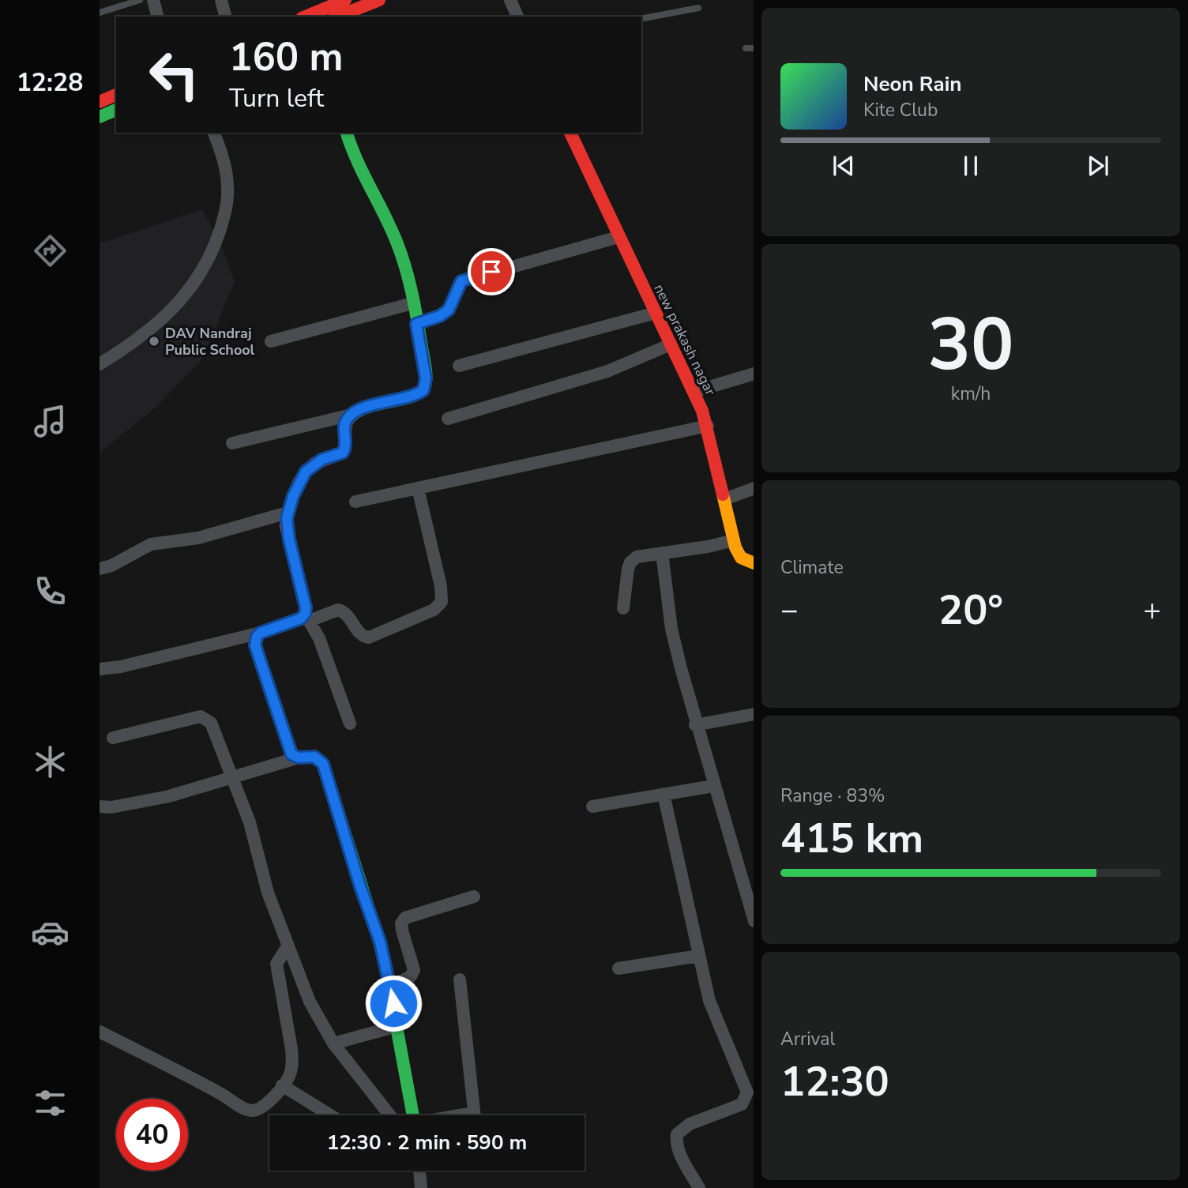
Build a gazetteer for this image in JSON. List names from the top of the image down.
{
  "streets": {
    "street": ["new prakash nagar"]
  },
  "places": ["DAV Nandraj Public School"],
  "page": {
    "tabs": "12:28",
    "turn": ["160 m", "Turn left"],
    "song": ["Neon Rain", "Kite Club"],
    "tile": [
      ["30", "km/h"],
      "Climate",
      ["Range · 83%", "415 km"],
      ["Arrival", "12:30"]
    ],
    "heat": ["−", "20°", "+"],
    "limit": "40",
    "trip": "12:30 · 2 min · 590 m"
  }
}
